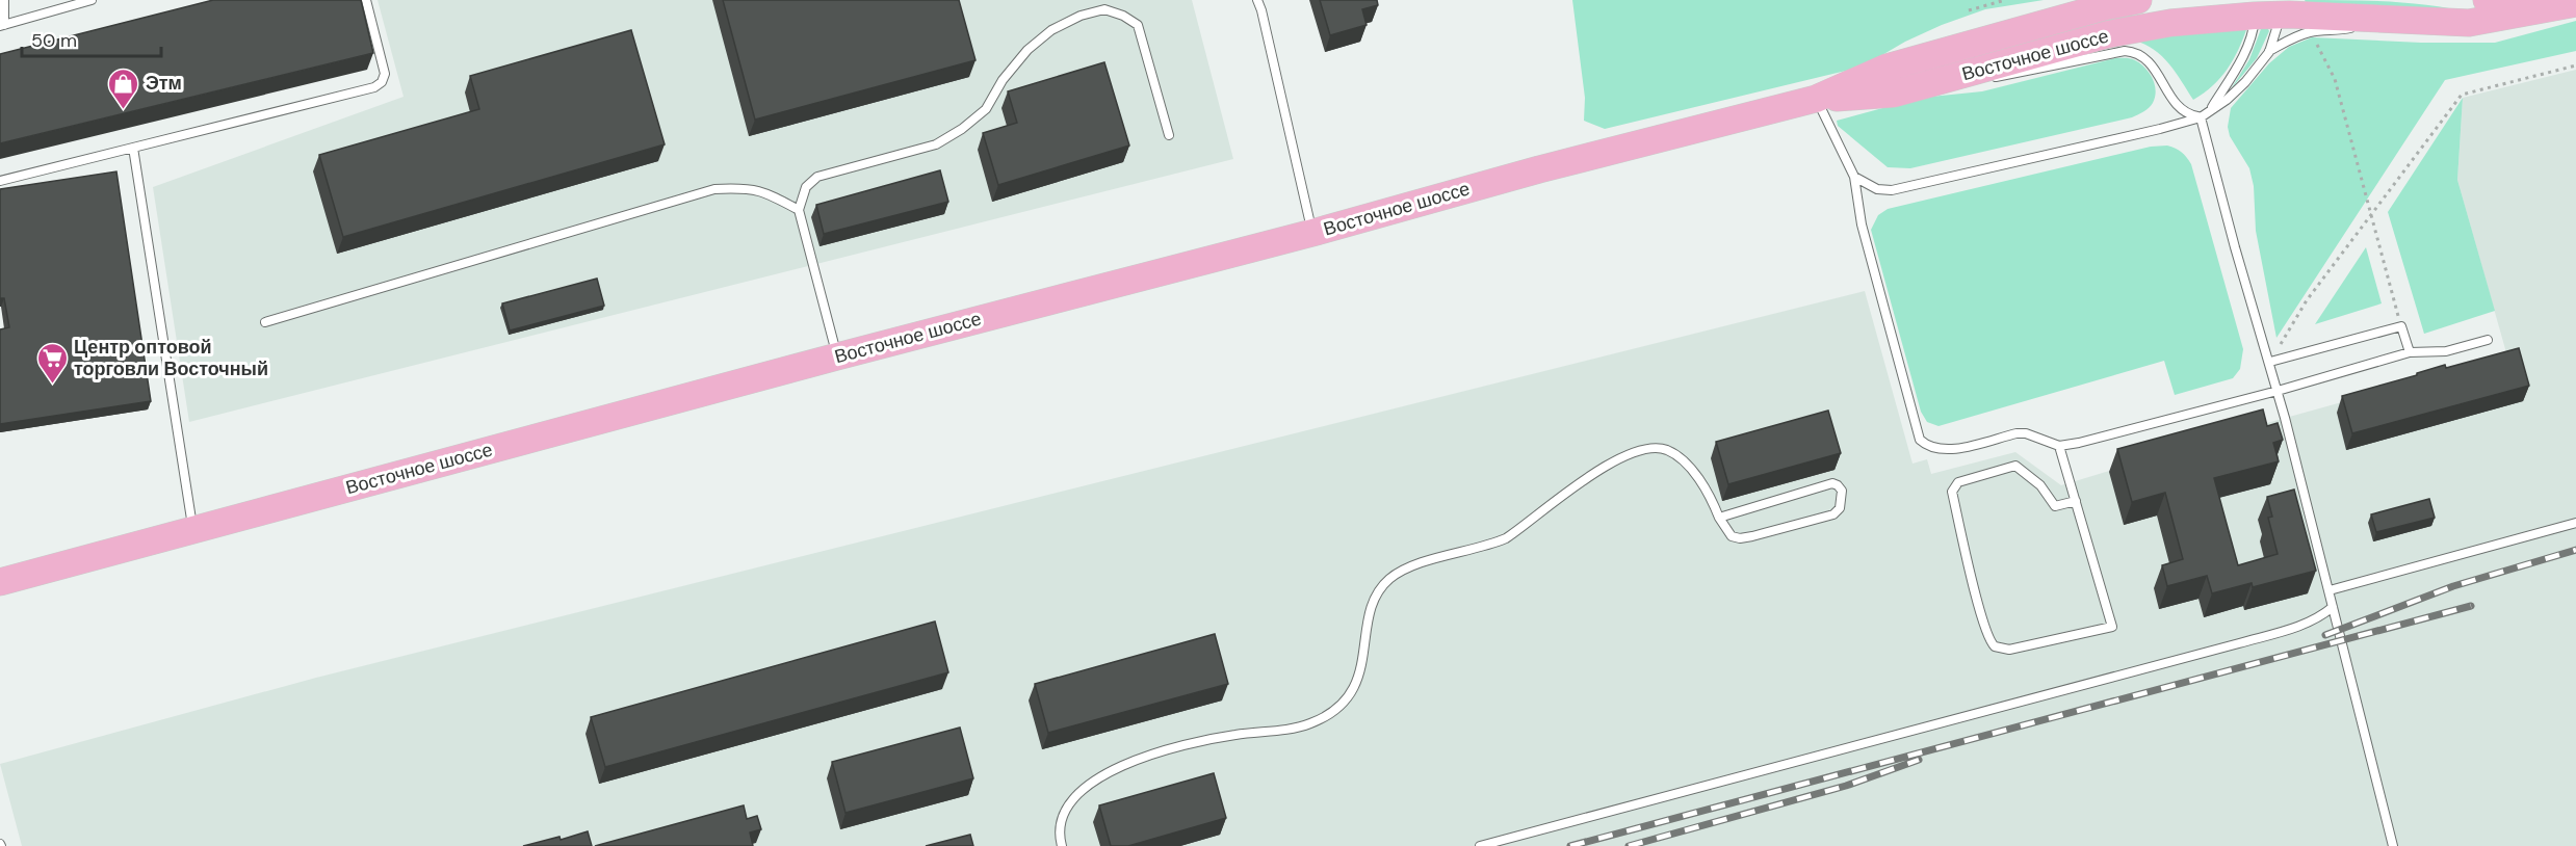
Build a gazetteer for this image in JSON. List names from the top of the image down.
{
  "streets": {
    "main road": ["Восточное шоссе"]
  },
  "places": {
    "shop": ["Этм"],
    "supermarket": ["Центр оптовой торговли Восточный"]
  },
  "scale_bar": "50 m"
}
